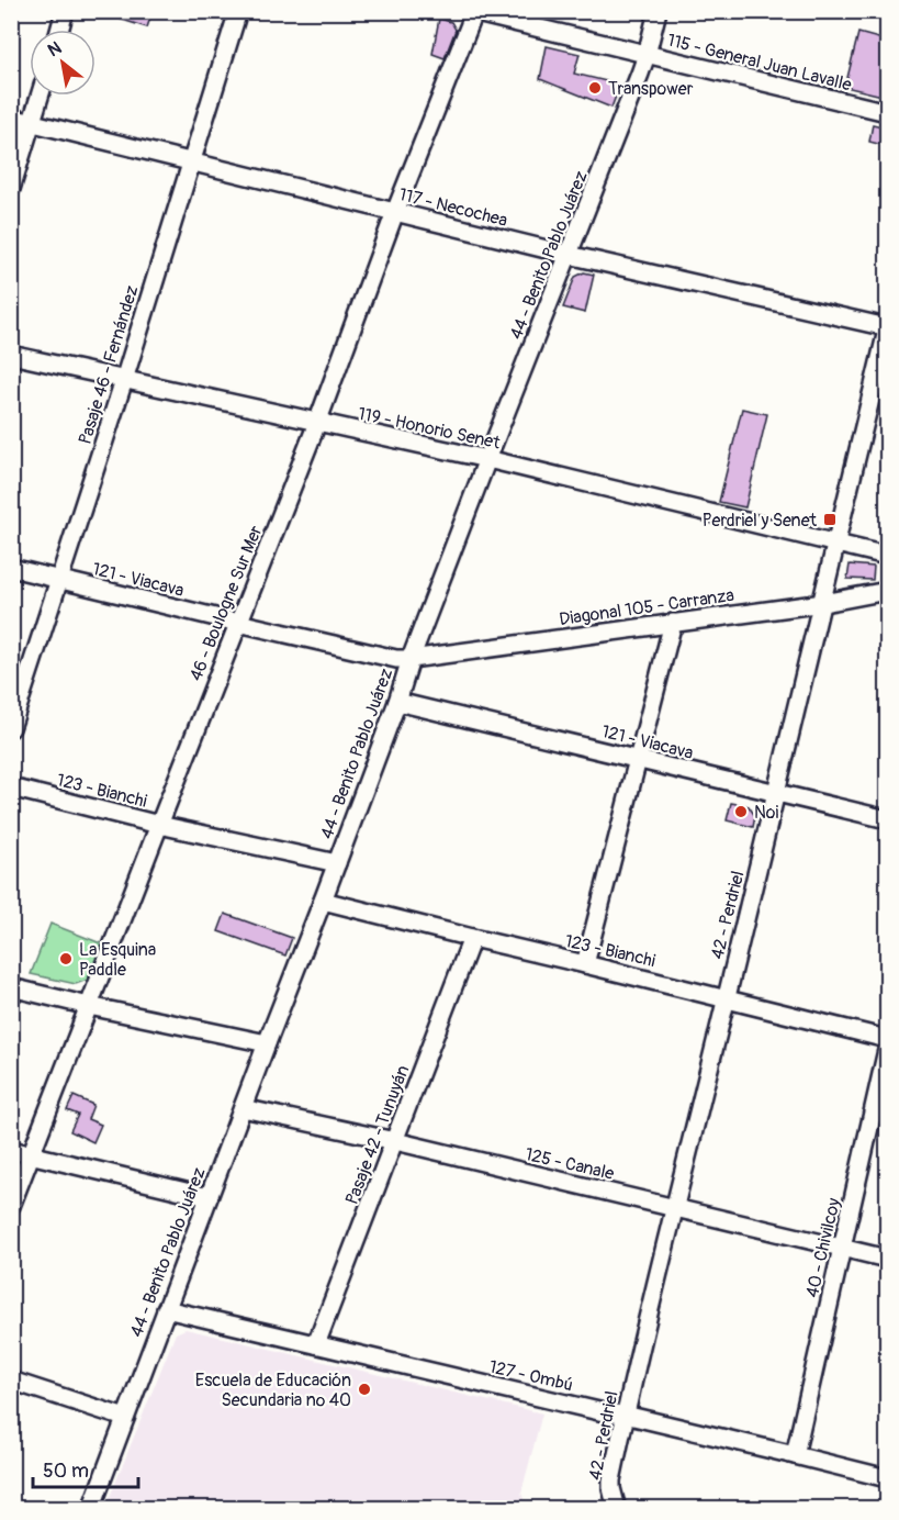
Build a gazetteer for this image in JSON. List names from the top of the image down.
{
  "streets": {
    "street": [
      "115 - General Juan Lavalle",
      "117 - Necochea",
      "44 - Benito Pablo Juárez",
      "Pasaje 46 - Fernández",
      "119 - Honorio Senet",
      "121 - Viacava",
      "46 - Boulogne Sur Mer",
      "Diagonal 105 - Carranza",
      "123 - Bianchi",
      "42 - Perdriel",
      "Pasaje 42 - Tunuyán",
      "125 - Canale",
      "40 - Chivilcoy",
      "127 - Ombú"
    ]
  },
  "crossings": [
    ["115 - General Juan Lavalle", "44 - Benito Pablo Juárez"],
    ["115 - General Juan Lavalle", "46 - Boulogne Sur Mer"],
    ["117 - Necochea", "44 - Benito Pablo Juárez"],
    ["117 - Necochea", "Pasaje 46 - Fernández"],
    ["117 - Necochea", "46 - Boulogne Sur Mer"],
    ["117 - Necochea", "42 - Perdriel"],
    ["44 - Benito Pablo Juárez", "119 - Honorio Senet"],
    ["44 - Benito Pablo Juárez", "121 - Viacava"],
    ["44 - Benito Pablo Juárez", "Diagonal 105 - Carranza"],
    ["44 - Benito Pablo Juárez", "123 - Bianchi"],
    ["44 - Benito Pablo Juárez", "125 - Canale"],
    ["44 - Benito Pablo Juárez", "127 - Ombú"],
    ["Pasaje 46 - Fernández", "119 - Honorio Senet"],
    ["Pasaje 46 - Fernández", "121 - Viacava"],
    ["119 - Honorio Senet", "46 - Boulogne Sur Mer"],
    ["119 - Honorio Senet", "42 - Perdriel"],
    ["121 - Viacava", "46 - Boulogne Sur Mer"],
    ["121 - Viacava", "Diagonal 105 - Carranza"],
    ["121 - Viacava", "42 - Perdriel"],
    ["46 - Boulogne Sur Mer", "123 - Bianchi"],
    ["Diagonal 105 - Carranza", "42 - Perdriel"],
    ["123 - Bianchi", "42 - Perdriel"],
    ["123 - Bianchi", "Pasaje 42 - Tunuyán"],
    ["42 - Perdriel", "125 - Canale"],
    ["42 - Perdriel", "127 - Ombú"],
    ["Pasaje 42 - Tunuyán", "125 - Canale"],
    ["Pasaje 42 - Tunuyán", "127 - Ombú"],
    ["125 - Canale", "40 - Chivilcoy"],
    ["40 - Chivilcoy", "127 - Ombú"]
  ],
  "places": {
    "other": [
      "Transpower",
      "Noi",
      "La Esquina Paddle",
      "Escuela de Educación Secundaria nº 40"
    ],
    "transit": ["Perdriel y Senet"]
  },
  "scale_bar": "50 m",
  "north": "top left"
}
